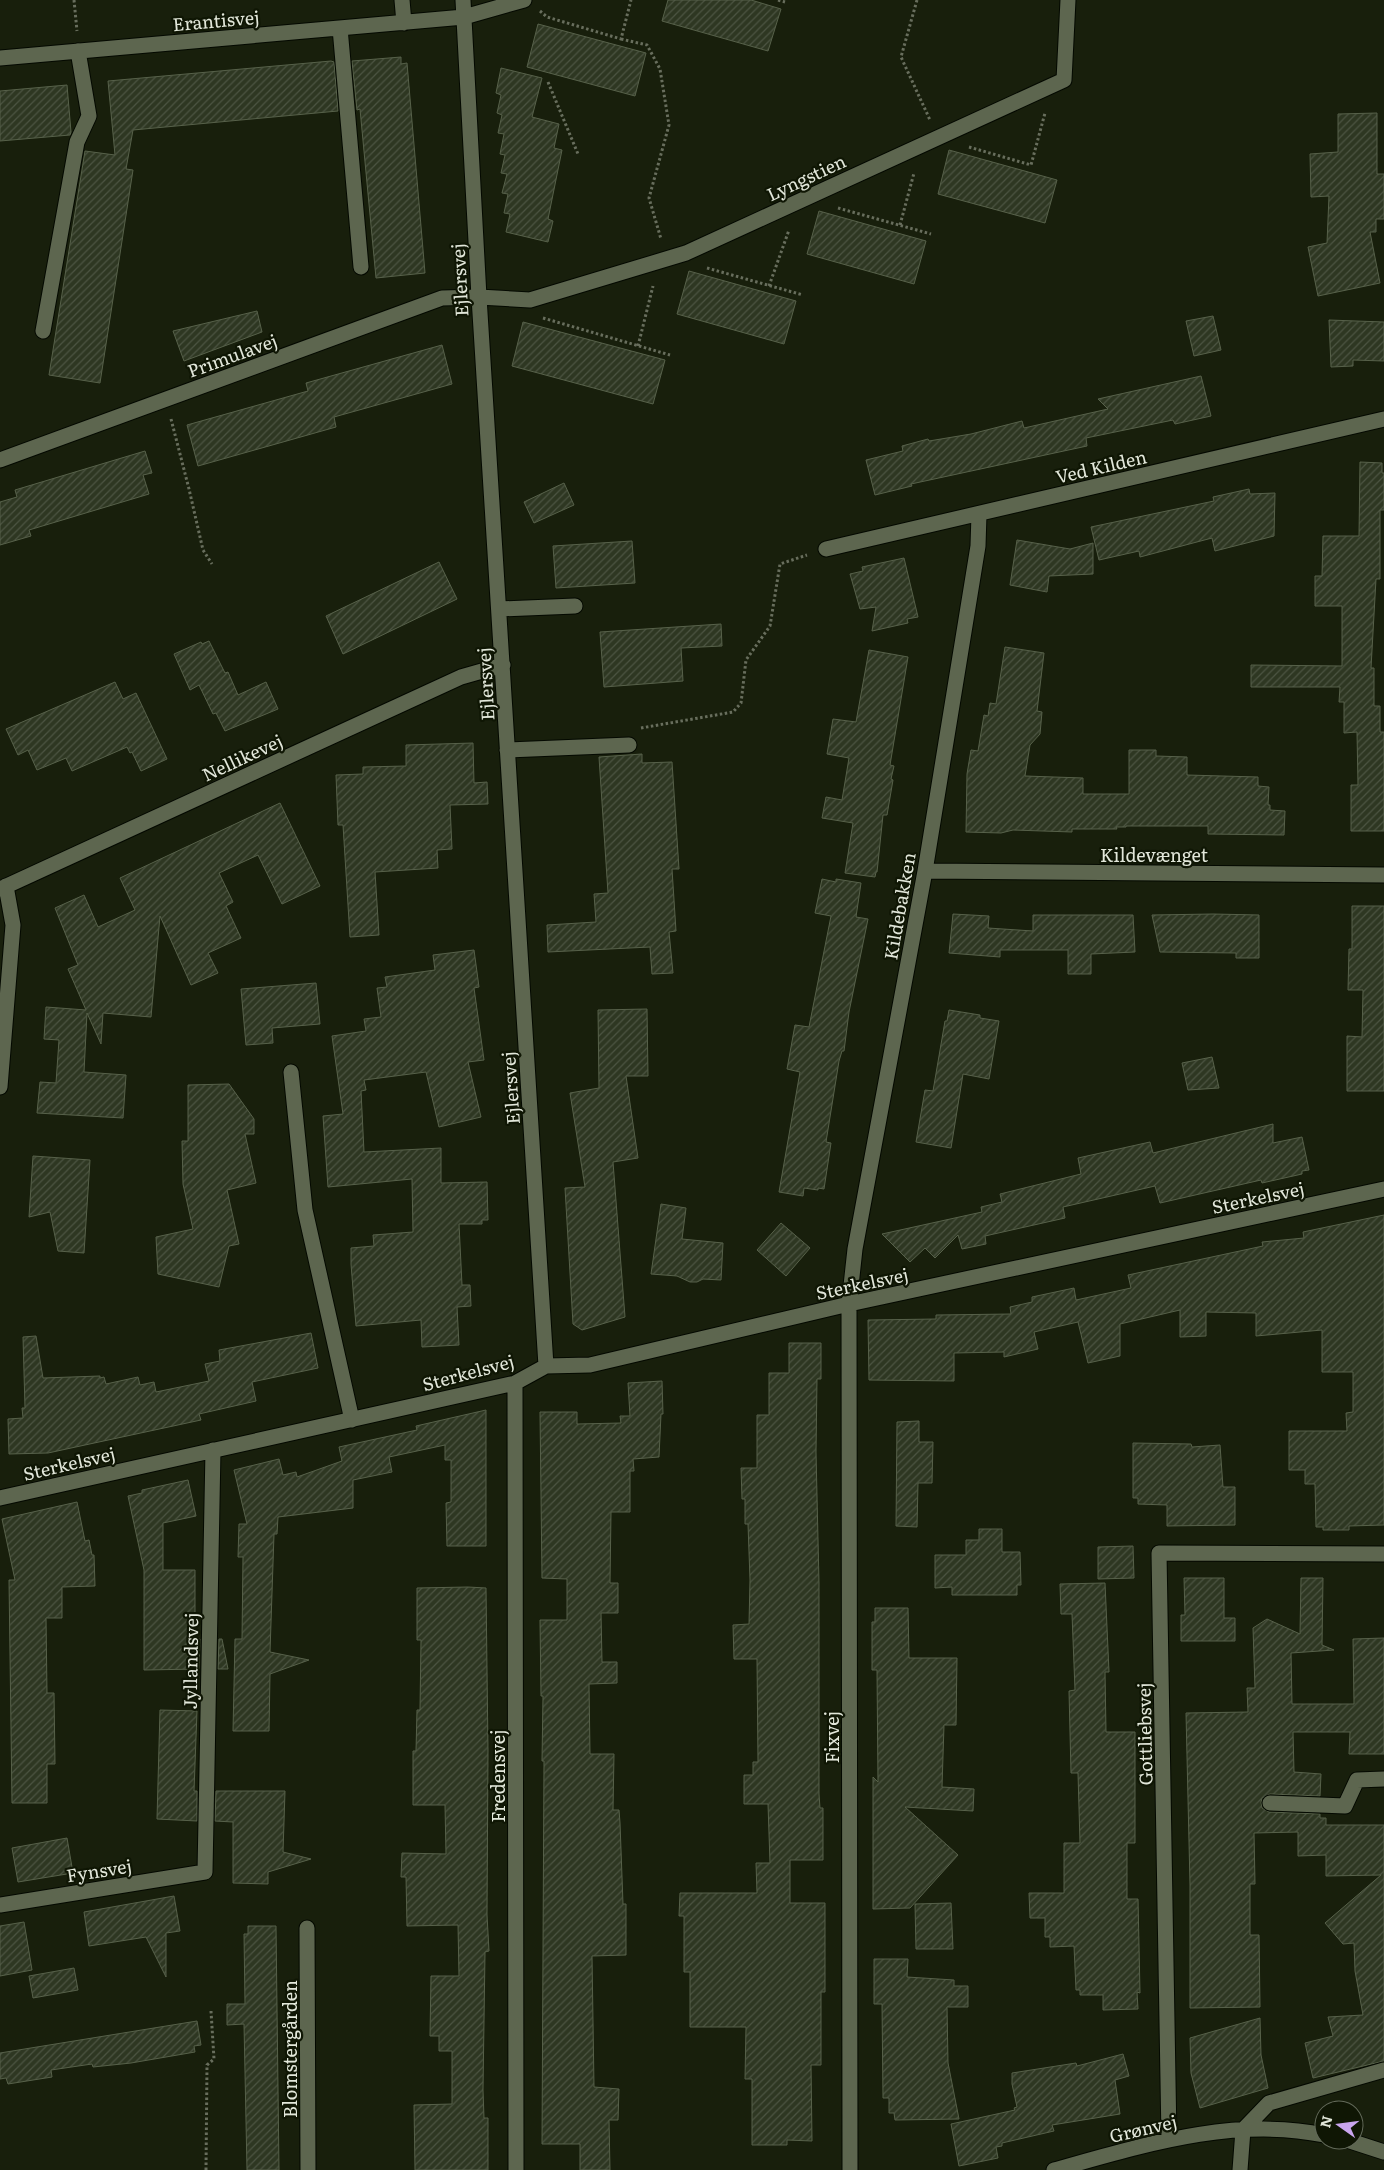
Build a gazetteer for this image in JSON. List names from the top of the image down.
{
  "streets": {
    "street": [
      "Erantisvej",
      "Lyngstien",
      "Ejlersvej",
      "Primulavej",
      "Ved Kilden",
      "Nellikevej",
      "Kildevænget",
      "Kildebakken",
      "Sterkelsvej",
      "Jyllandsvej",
      "Gottliebsvej",
      "Fixvej",
      "Fredensvej",
      "Fynsvej",
      "Blomstergården",
      "Grønvej"
    ]
  },
  "crossings": [
    ["Erantisvej", "Ejlersvej"],
    ["Lyngstien", "Ejlersvej"],
    ["Lyngstien", "Primulavej"],
    ["Ejlersvej", "Primulavej"],
    ["Ejlersvej", "Nellikevej"],
    ["Ejlersvej", "Sterkelsvej"],
    ["Ved Kilden", "Kildebakken"],
    ["Kildevænget", "Kildebakken"],
    ["Kildebakken", "Sterkelsvej"],
    ["Kildebakken", "Fixvej"],
    ["Sterkelsvej", "Jyllandsvej"],
    ["Sterkelsvej", "Fixvej"],
    ["Sterkelsvej", "Fredensvej"],
    ["Jyllandsvej", "Fynsvej"],
    ["Gottliebsvej", "Grønvej"]
  ],
  "north": "left"
}
